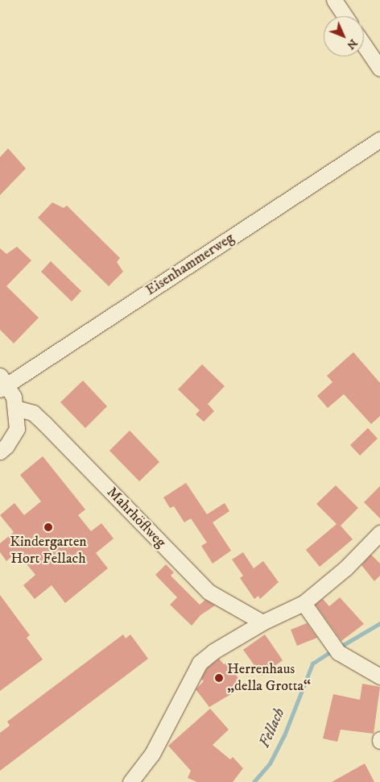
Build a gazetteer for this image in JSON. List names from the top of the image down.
{
  "streets": {
    "street": ["Eisenhammerweg", "Mahrhöflweg"]
  },
  "water": ["Fellach"],
  "places": ["Kindergarten Hort Fellach", "Herrenhaus „della Grotta“"],
  "north": "bottom right"
}
